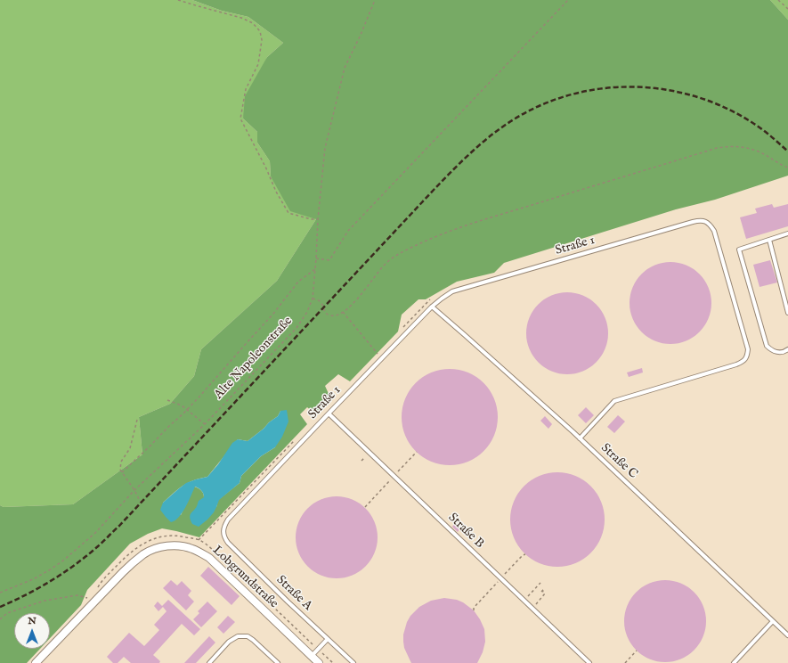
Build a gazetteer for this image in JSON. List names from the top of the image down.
{
  "streets": {
    "street": ["Lobgrundstraße"],
    "lane": [
      "Straße 1",
      "Straße C",
      "Straße B",
      "Straße A"
    ],
    "path": ["Alte Napoleonstraße"]
  },
  "crossings": [
    ["Straße 1", "Straße C"],
    ["Straße 1", "Straße B"],
    ["Straße 1", "Straße A"]
  ],
  "north": "top"
}
